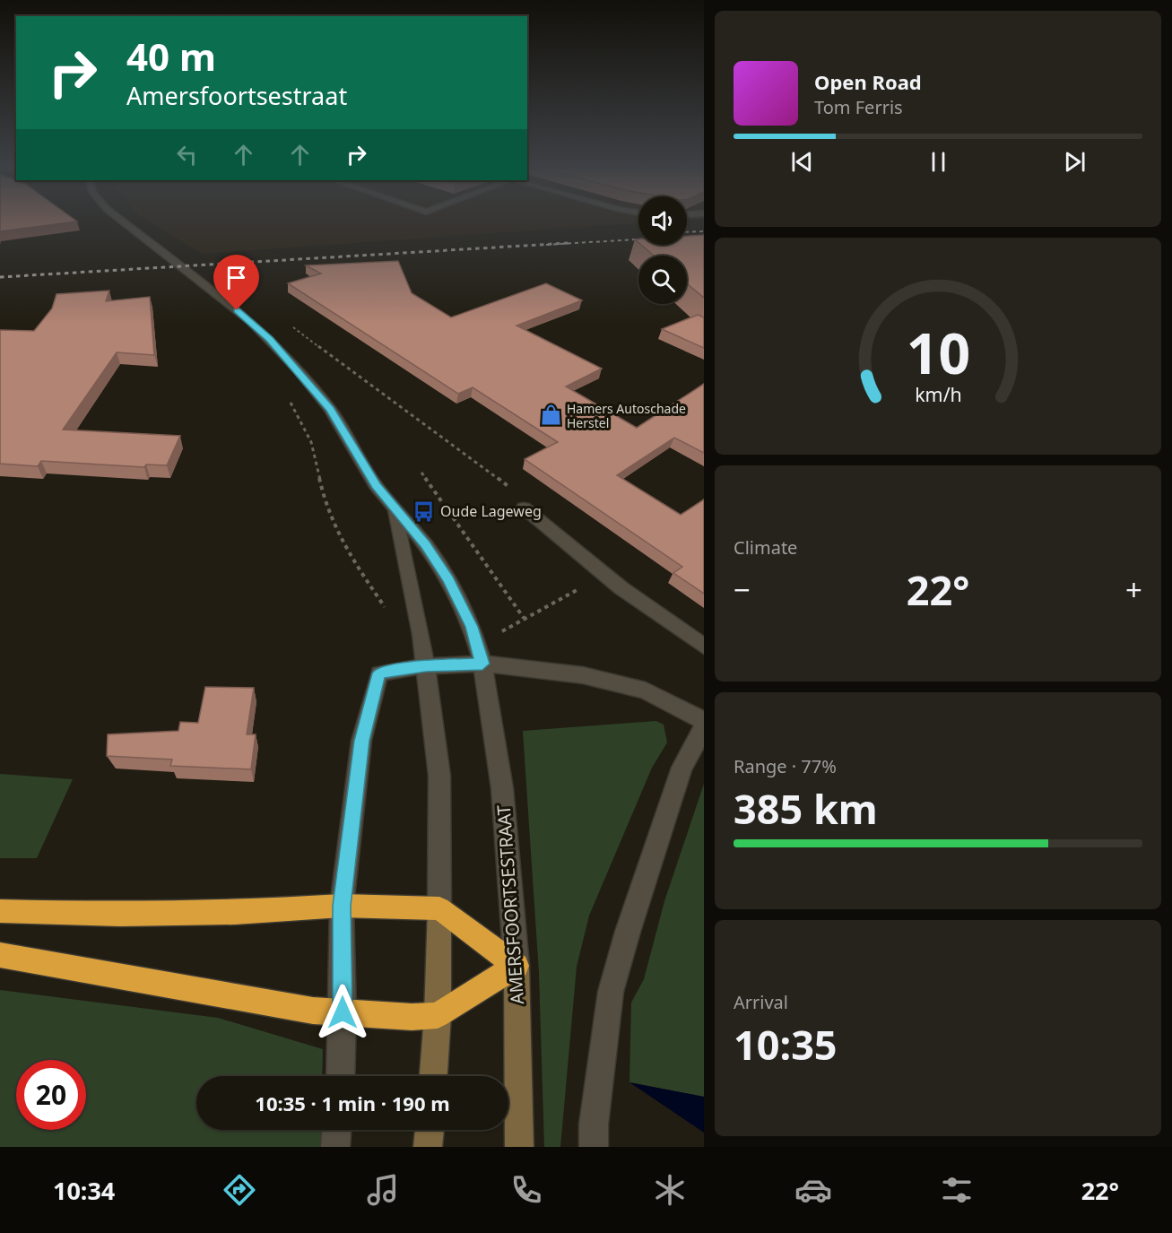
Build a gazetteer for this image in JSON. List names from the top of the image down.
{
  "streets": {
    "main road": ["AMERSFOORTSESTRAAT"]
  },
  "places": {
    "shop": ["Hamers Autoschade Herstel"],
    "bus stop": ["Oude Lageweg"]
  },
  "page": {
    "turn": ["40 m", "Amersfoortsestraat"],
    "song": ["Open Road", "Tom Ferris"],
    "tile": [
      "Climate",
      ["Range · 77%", "385 km"],
      ["Arrival", "10:35"]
    ],
    "heat": ["−", "22°", "+"],
    "limit": "20",
    "trip": "10:35 · 1 min · 190 m",
    "tabs": ["10:34", "22°"],
    "gauge": ["10", "km/h"]
  }
}
